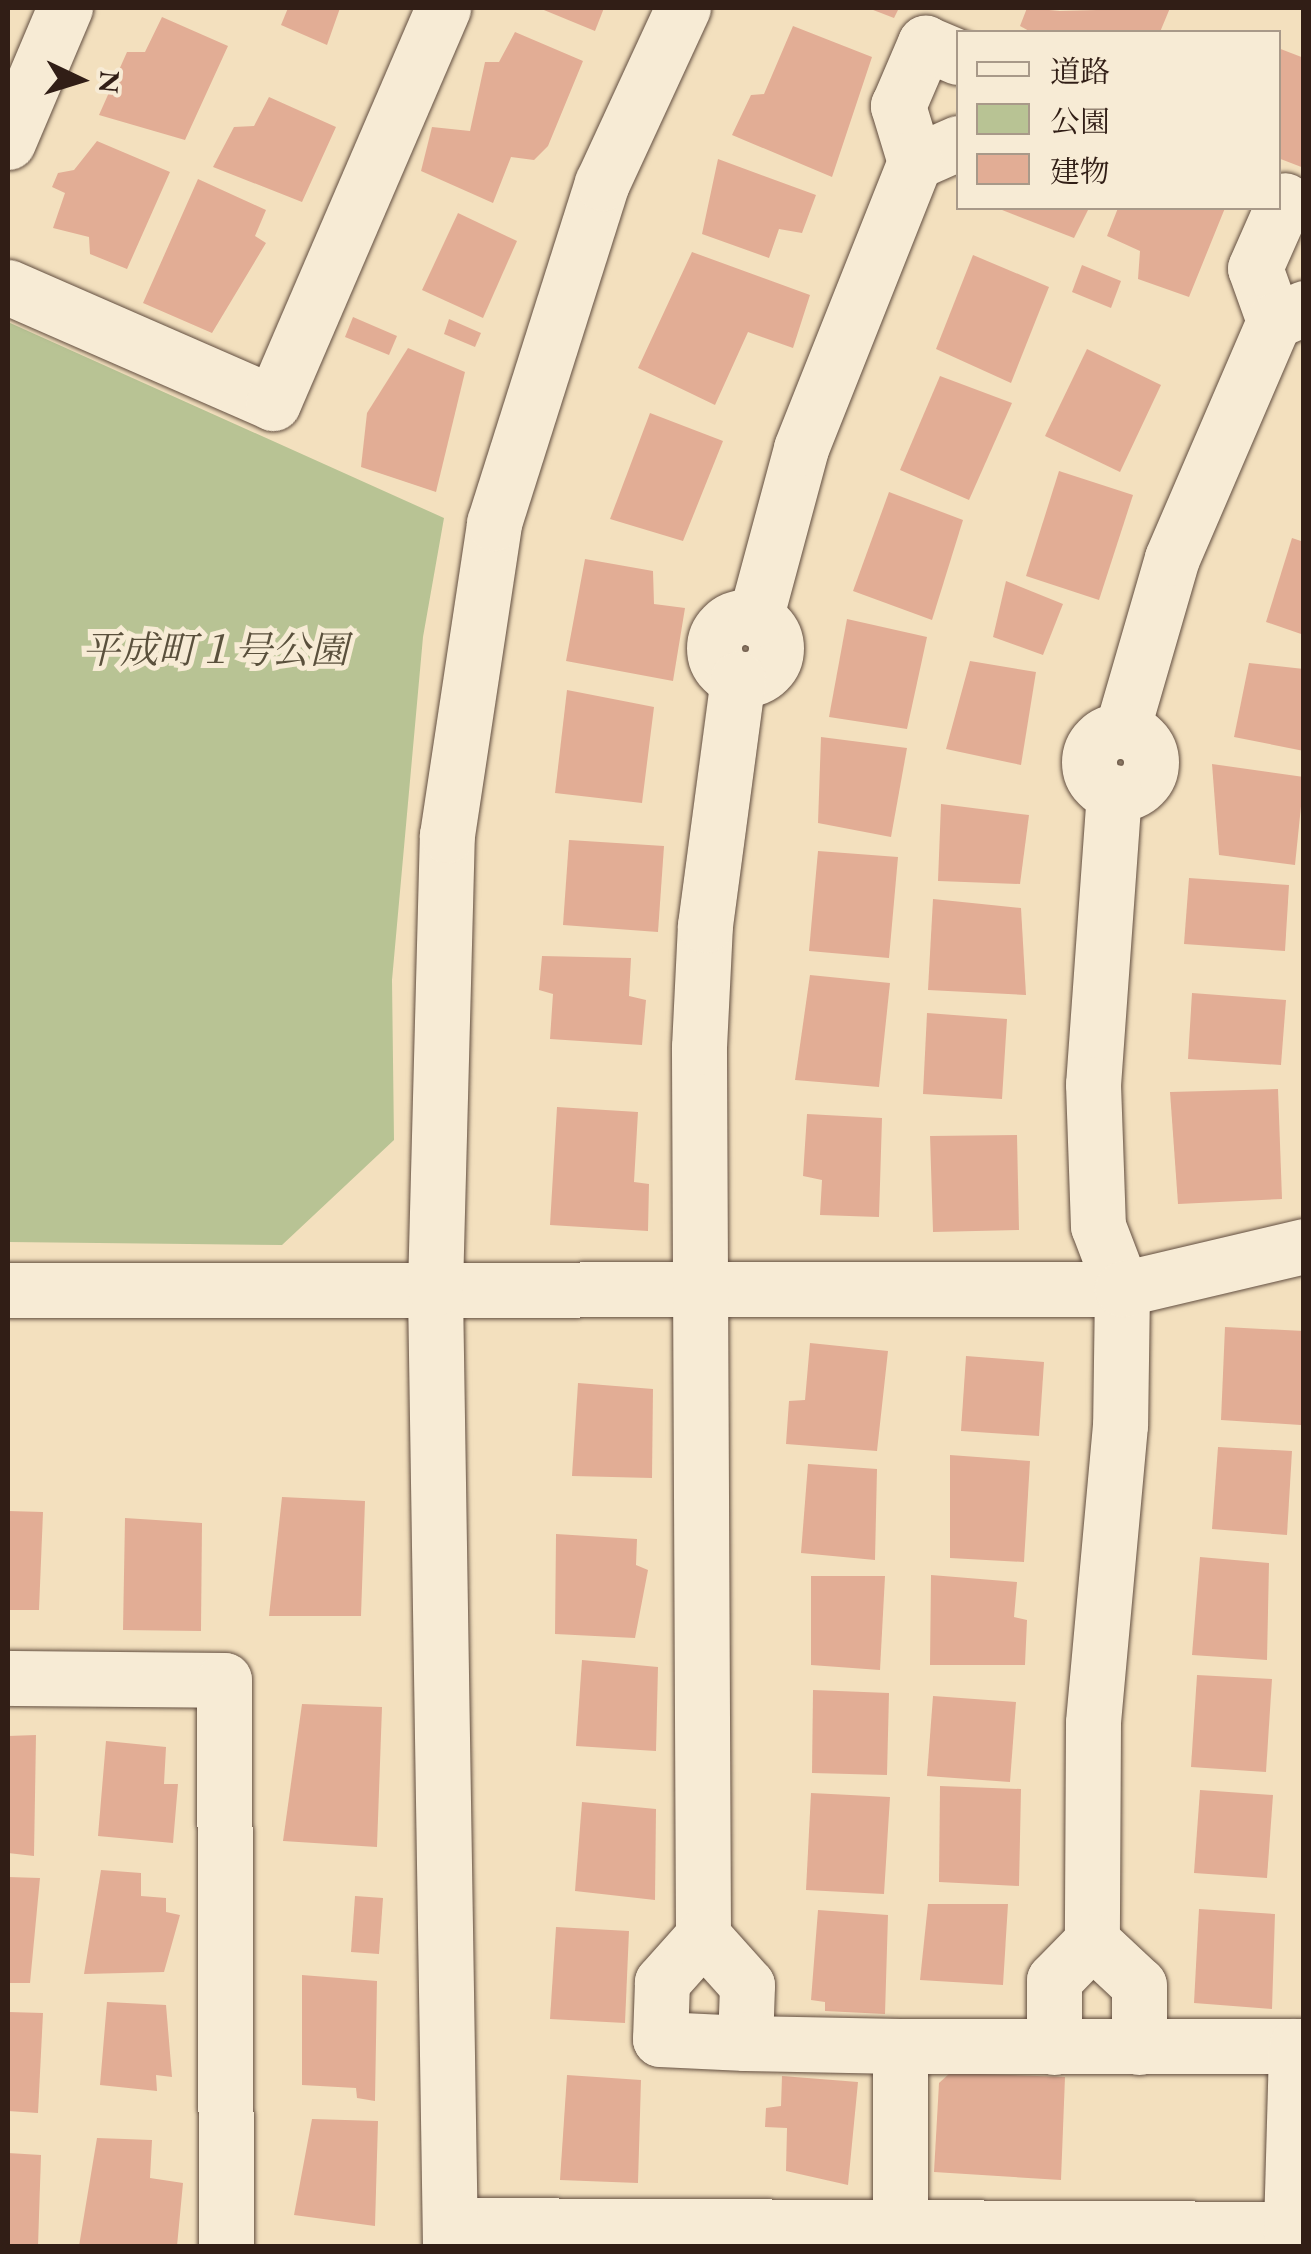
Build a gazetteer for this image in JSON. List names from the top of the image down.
{
  "parks": ["平成町１号公園"],
  "legend": ["道路", "公園", "建物"],
  "north": "right"
}
